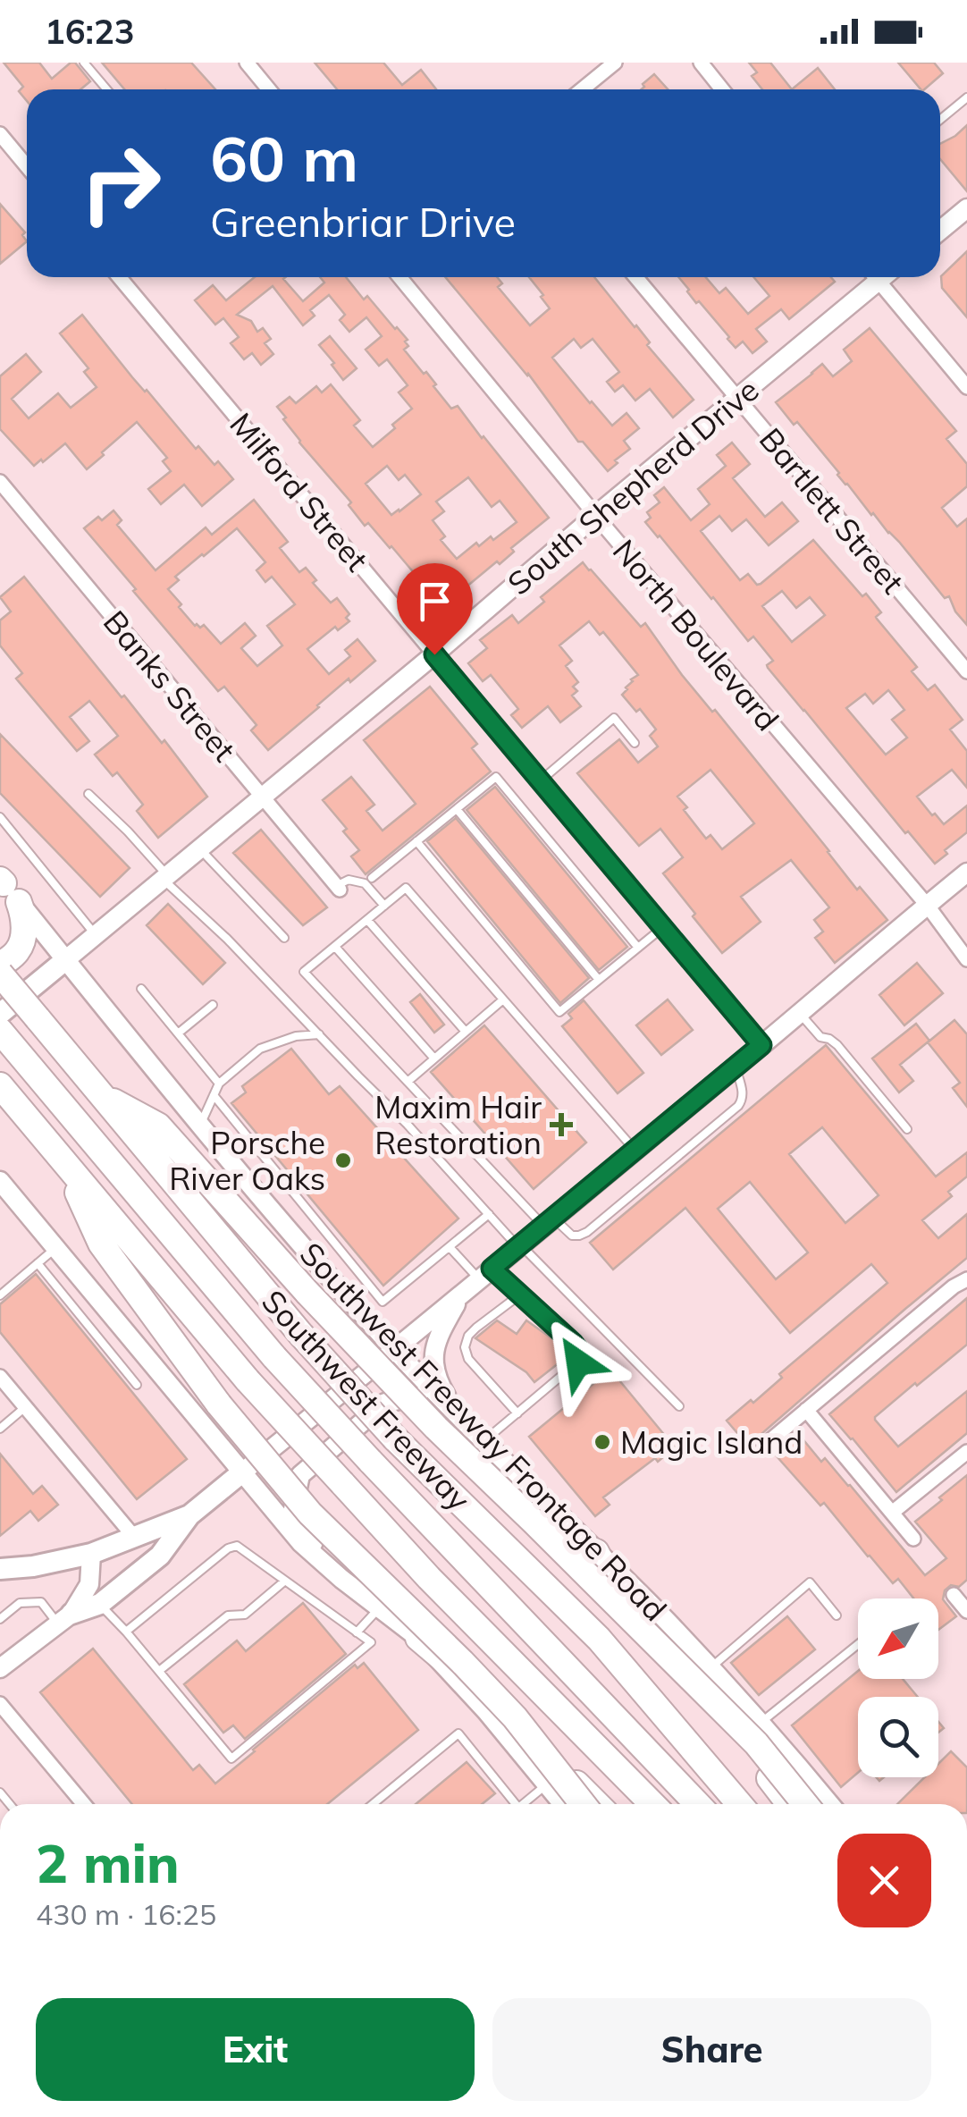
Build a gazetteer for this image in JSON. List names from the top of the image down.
{
  "streets": {
    "highway": ["Southwest Freeway"],
    "main road": ["South Shepherd Drive", "Southwest Freeway Frontage Road"],
    "street": [
      "Milford Street",
      "Bartlett Street",
      "North Boulevard",
      "Banks Street"
    ]
  },
  "crossings": [
    ["South Shepherd Drive", "Milford Street"],
    ["South Shepherd Drive", "Bartlett Street"],
    ["South Shepherd Drive", "North Boulevard"],
    ["South Shepherd Drive", "Banks Street"],
    ["South Shepherd Drive", "Southwest Freeway Frontage Road"]
  ],
  "places": {
    "health": ["Maxim Hair Restoration"],
    "other": ["Porsche River Oaks", "Magic Island"]
  },
  "north": "bottom left",
  "page": {
    "status": "16:23",
    "turn": ["60 m", "Greenbriar Drive"],
    "heading": ["2 min", "430 m · 16:25"],
    "buttons": ["Exit", "Share"]
  }
}
